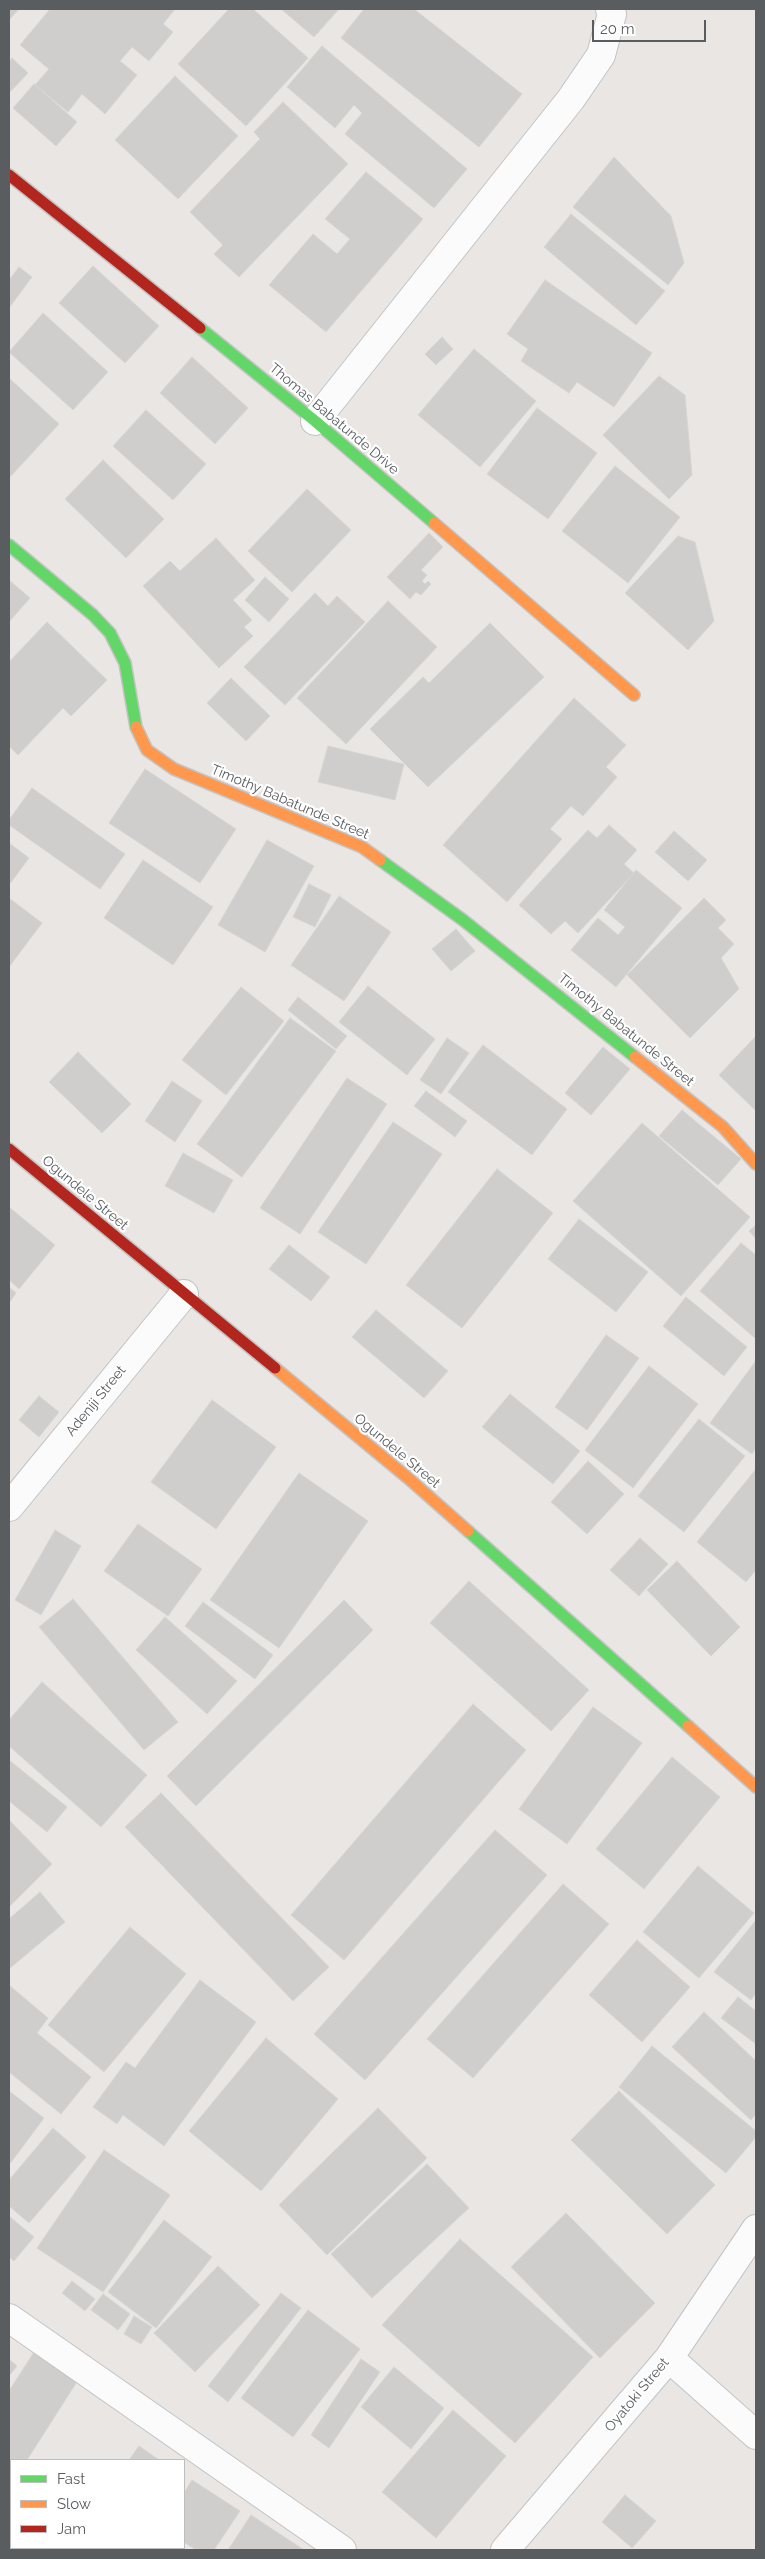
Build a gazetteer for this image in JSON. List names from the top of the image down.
{
  "streets": {
    "street": [
      "Thomas Babatunde Drive",
      "Timothy Babatunde Street",
      "Ogundele Street",
      "Adeniji Street",
      "Oyatoki Street"
    ]
  },
  "crossings": [
    ["Ogundele Street", "Adeniji Street"]
  ],
  "legend": ["Fast", "Slow", "Jam"],
  "scale_bar": "20 m"
}
